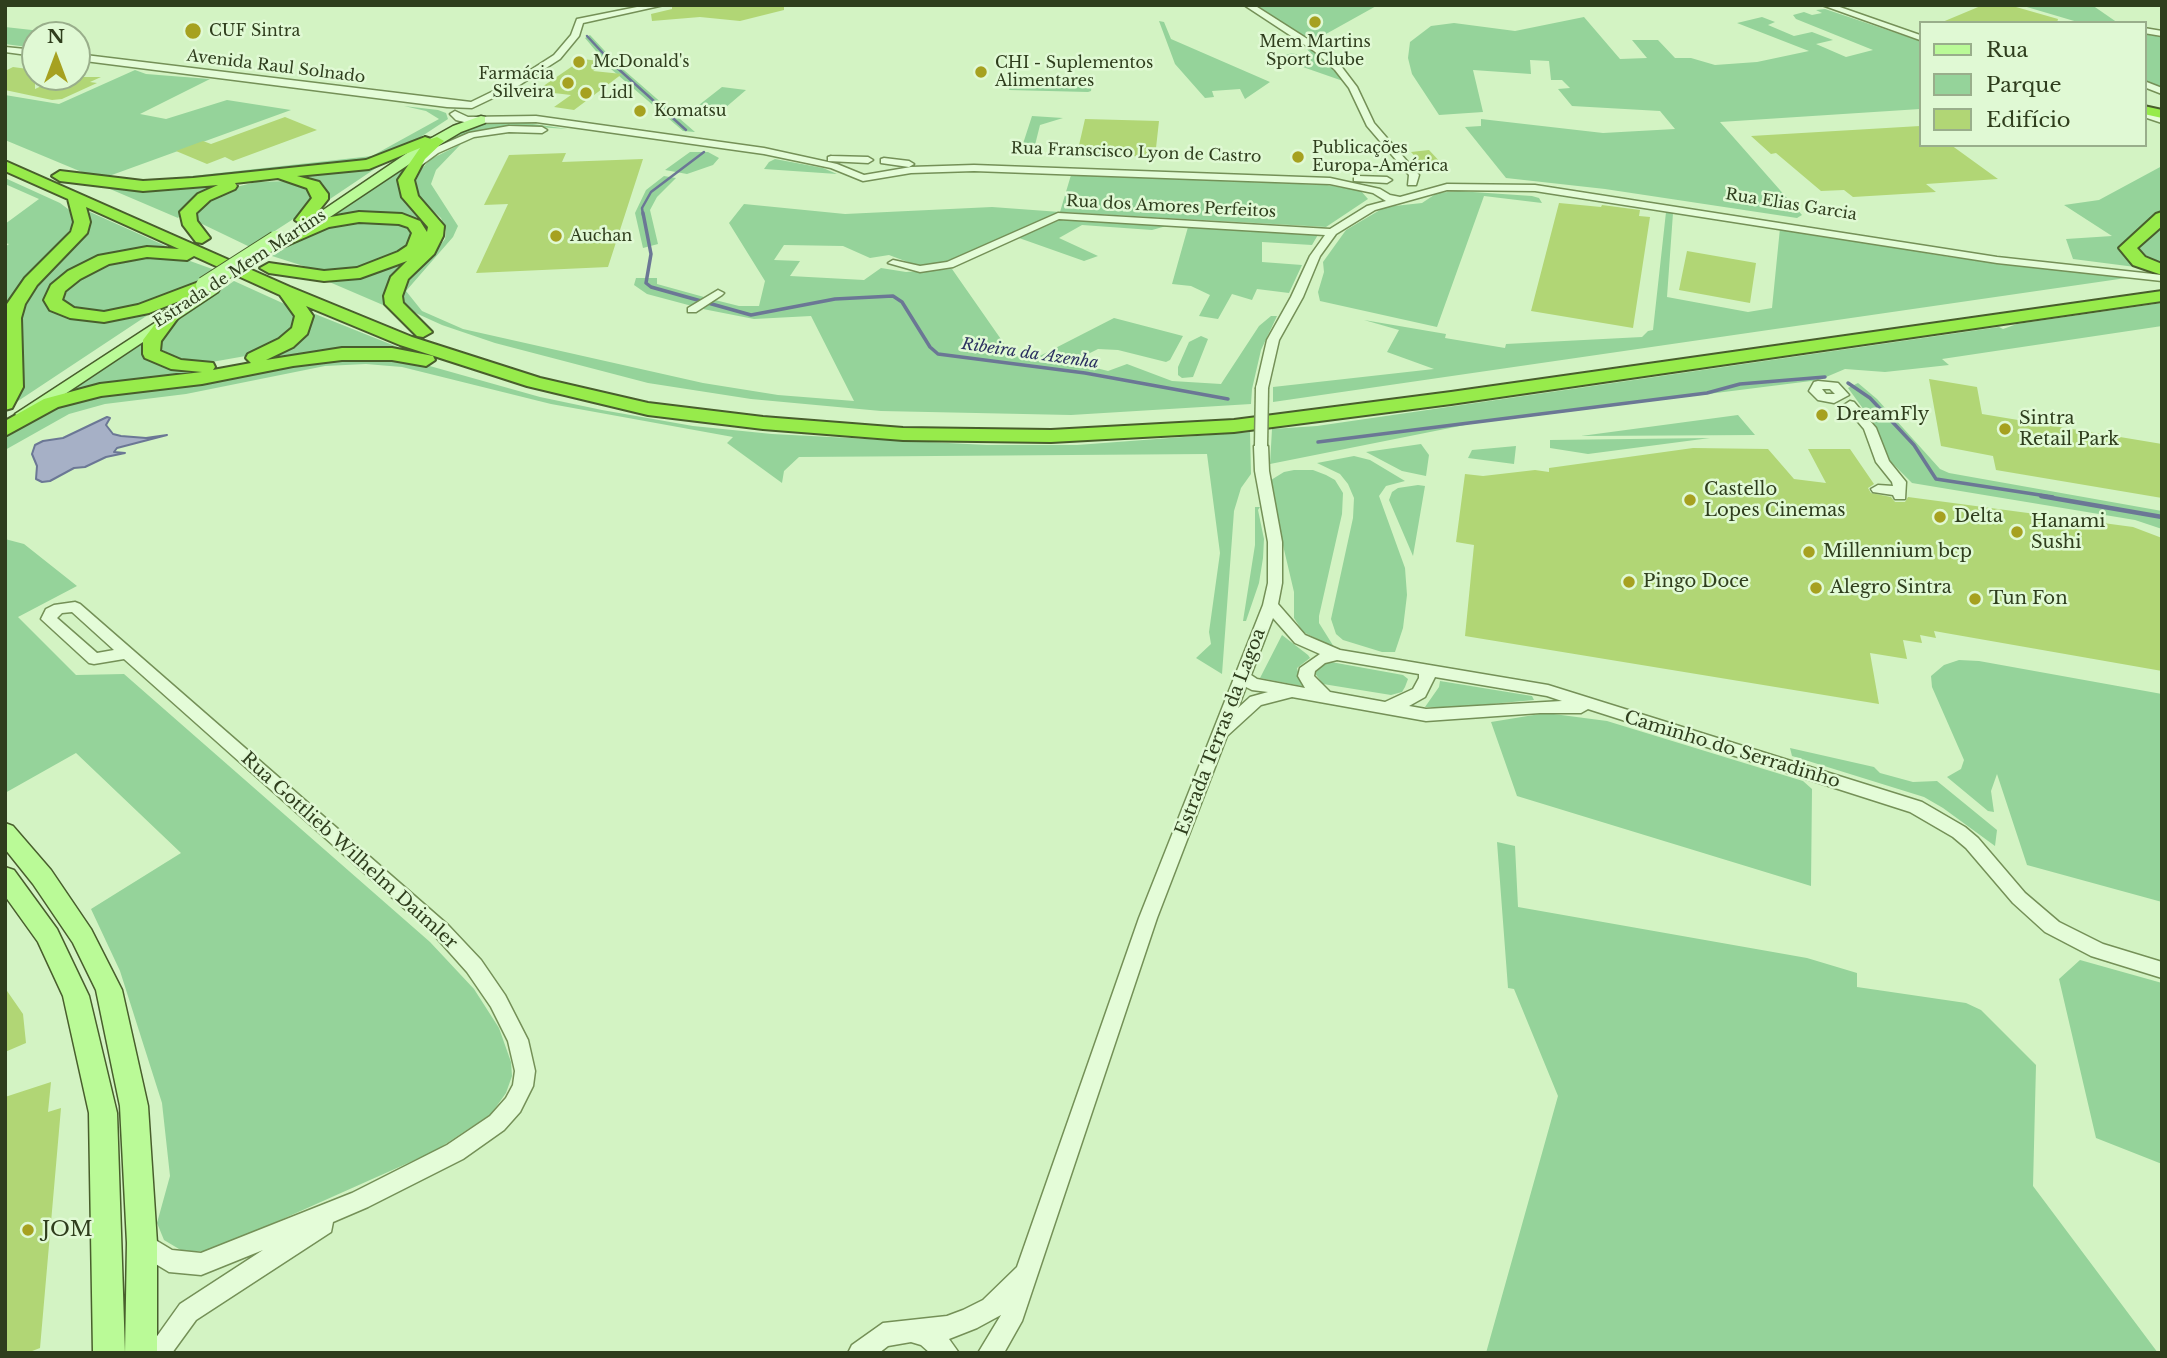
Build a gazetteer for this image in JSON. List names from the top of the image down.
{
  "streets": {
    "main road": ["Estrada de Mem Martins"],
    "street": [
      "Avenida Raul Solnado",
      "Rua Franscisco Lyon de Castro",
      "Rua Elias Garcia",
      "Rua dos Amores Perfeitos",
      "Estrada Terras da Lagoa",
      "Caminho do Serradinho",
      "Rua Gottlieb Wilhelm Daimler"
    ]
  },
  "crossings": [
    ["Avenida Raul Solnado", "Estrada de Mem Martins"],
    ["Rua Franscisco Lyon de Castro", "Rua Elias Garcia"],
    ["Rua Franscisco Lyon de Castro", "Estrada Terras da Lagoa"],
    ["Rua Elias Garcia", "Estrada Terras da Lagoa"],
    ["Rua dos Amores Perfeitos", "Estrada Terras da Lagoa"],
    ["Estrada Terras da Lagoa", "Caminho do Serradinho"]
  ],
  "water": ["Ribeira da Azenha"],
  "places": [
    "Mem Martins Sport Clube",
    "CUF Sintra",
    "McDonald's",
    "CHI - Suplementos Alimentares",
    "Farmácia Silveira",
    "Lidl",
    "Komatsu",
    "Publicações Europa-América",
    "Auchan",
    "DreamFly",
    "Sintra Retail Park",
    "Castello Lopes Cinemas",
    "Delta",
    "Hanami Sushi",
    "Millennium bcp",
    "Pingo Doce",
    "Alegro Sintra",
    "Tun Fon",
    "JOM"
  ],
  "legend": ["Rua", "Parque", "Edifício"],
  "north": "top"
}
